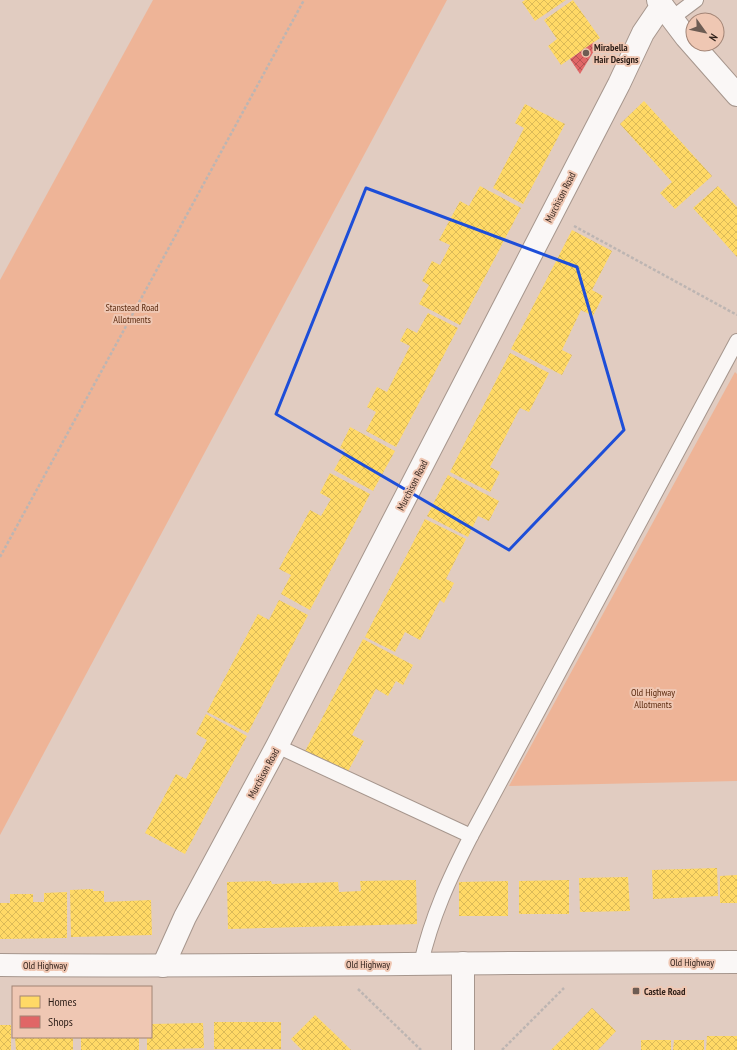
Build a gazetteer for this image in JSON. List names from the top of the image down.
{
  "streets": {
    "street": ["Murchison Road", "Old Highway"]
  },
  "crossings": [
    ["Murchison Road", "Old Highway"]
  ],
  "parks": ["Stanstead Road Allotments", "Old Highway Allotments"],
  "places": {
    "other": ["Mirabella Hair Designs"],
    "transit": ["Castle Road"]
  },
  "legend": ["Homes", "Shops"],
  "north": "bottom right"
}
